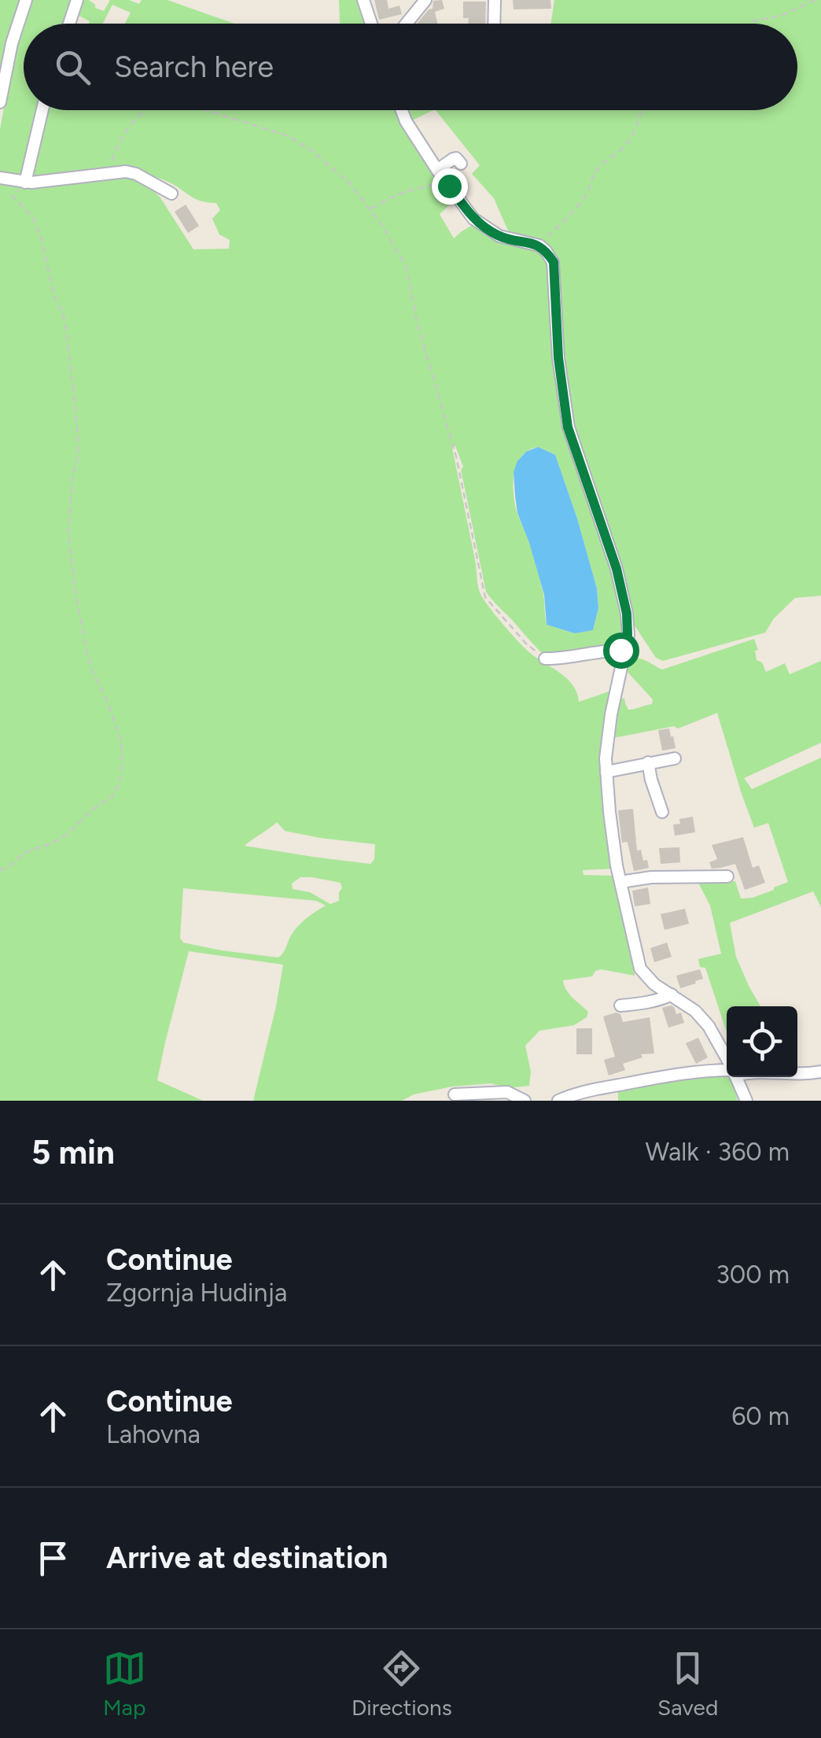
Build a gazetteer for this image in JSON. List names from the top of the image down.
{
  "page": {
    "search": "Search here",
    "heading": ["5 min", "Walk · 360 m"],
    "list": [
      ["Continue", "Zgornja Hudinja", "300 m"],
      ["Continue", "Lahovna", "60 m"],
      "Arrive at destination"
    ],
    "nav": ["Map", "Directions", "Saved"]
  }
}
